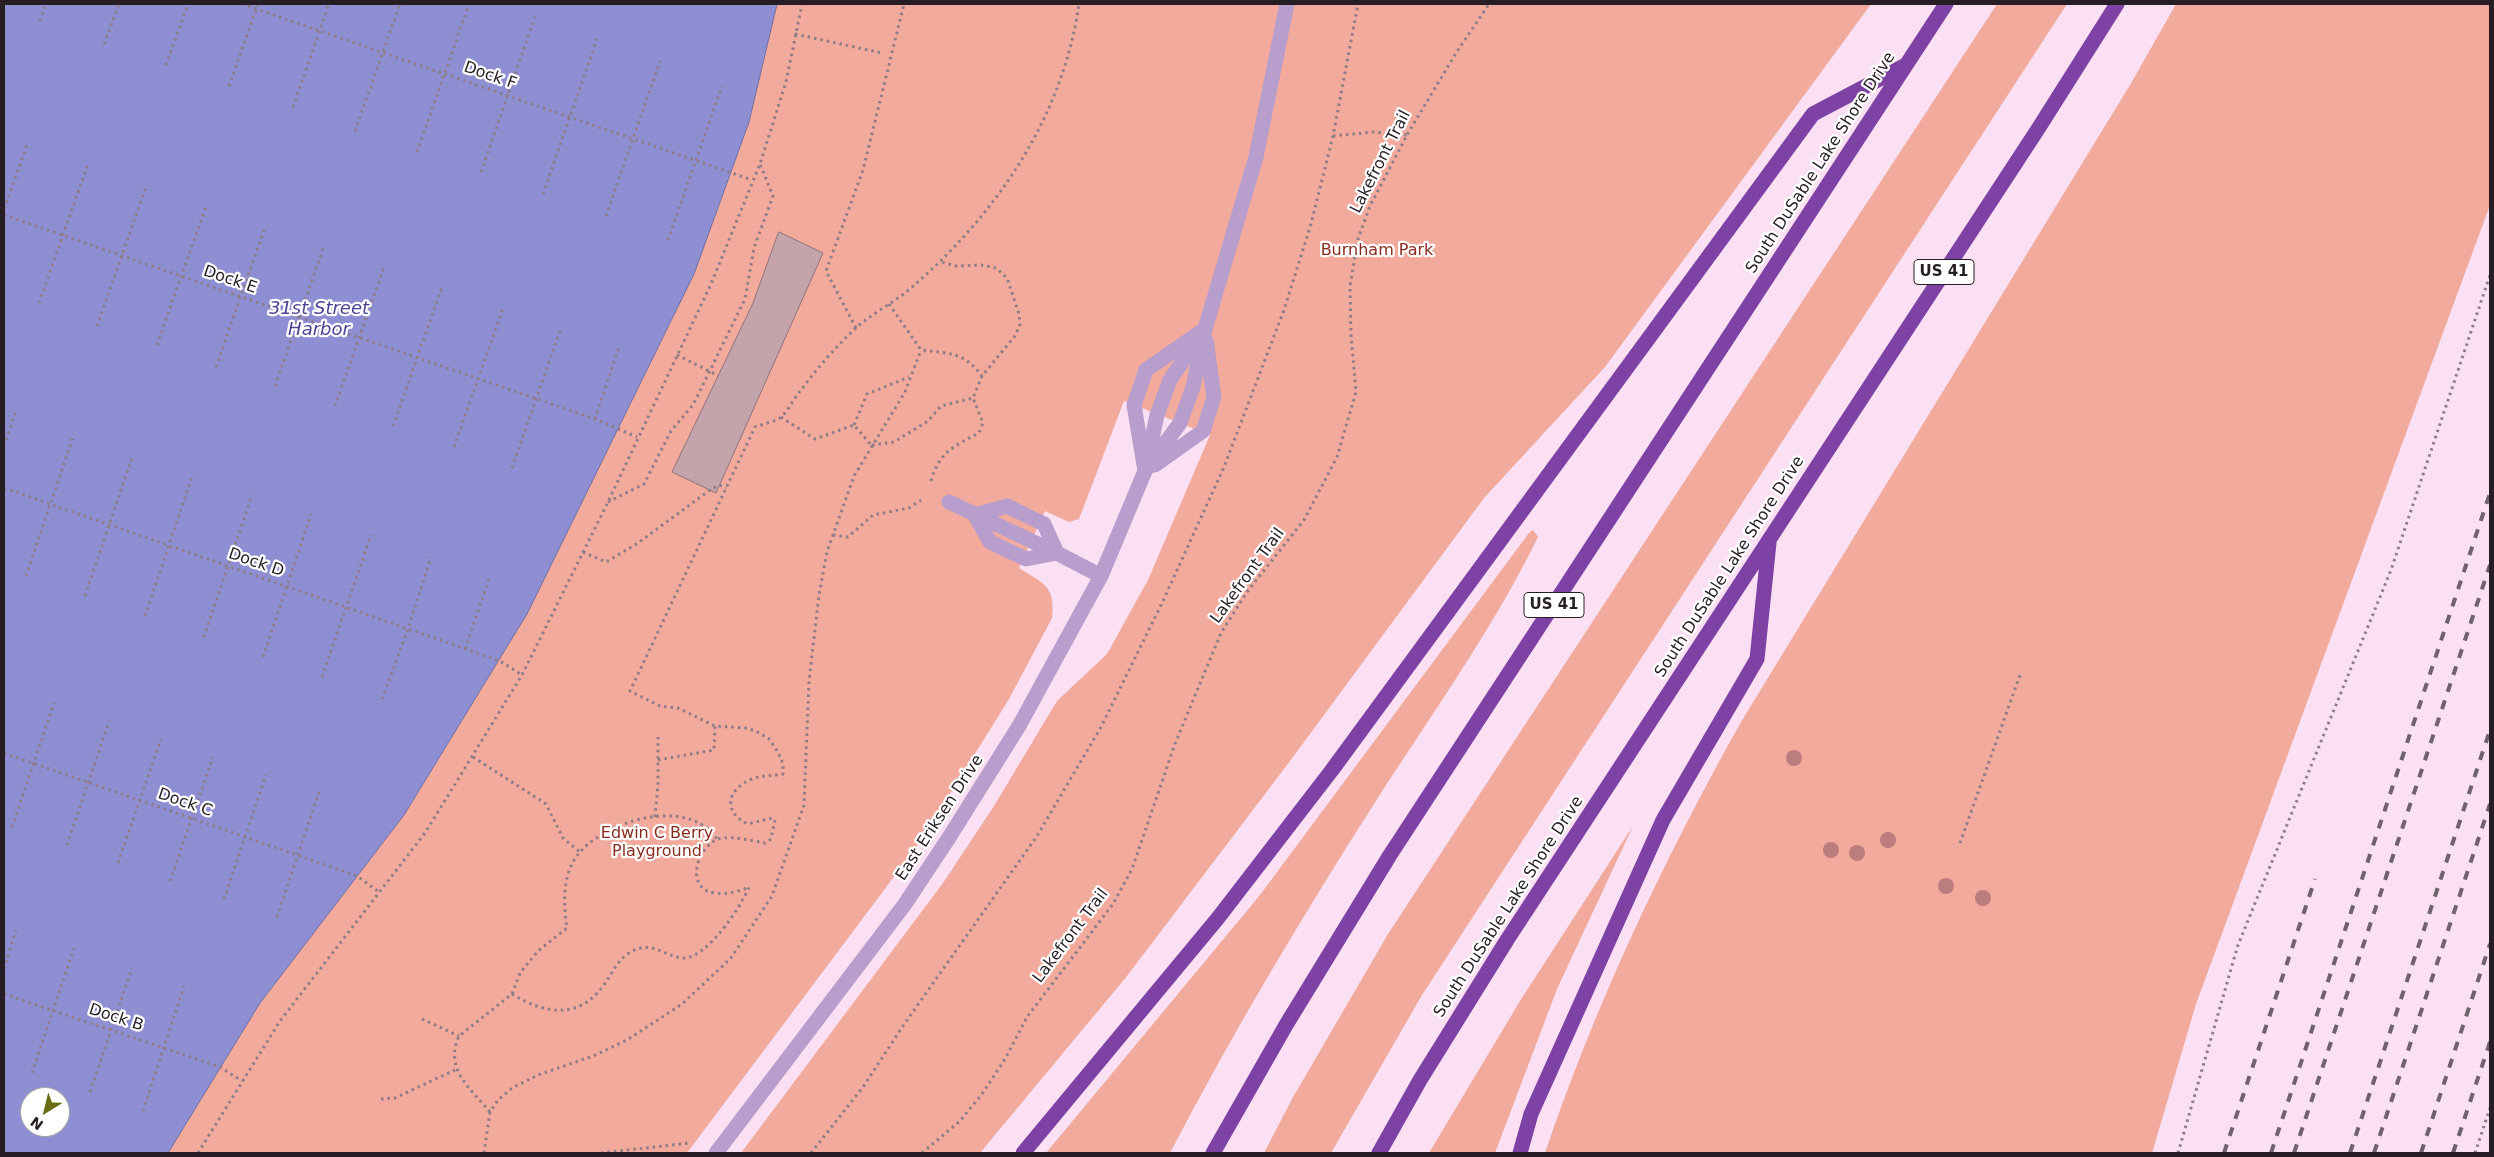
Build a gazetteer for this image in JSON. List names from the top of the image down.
{
  "streets": {
    "highway": ["South DuSable Lake Shore Drive", "US 41"],
    "street": ["East Eriksen Drive"],
    "path": [
      "Dock F",
      "Lakefront Trail",
      "Dock E",
      "Dock D",
      "Dock C",
      "Dock B"
    ]
  },
  "water": ["31st Street Harbor"],
  "parks": ["Burnham Park", "Edwin C Berry Playground"],
  "north": "bottom left"
}
